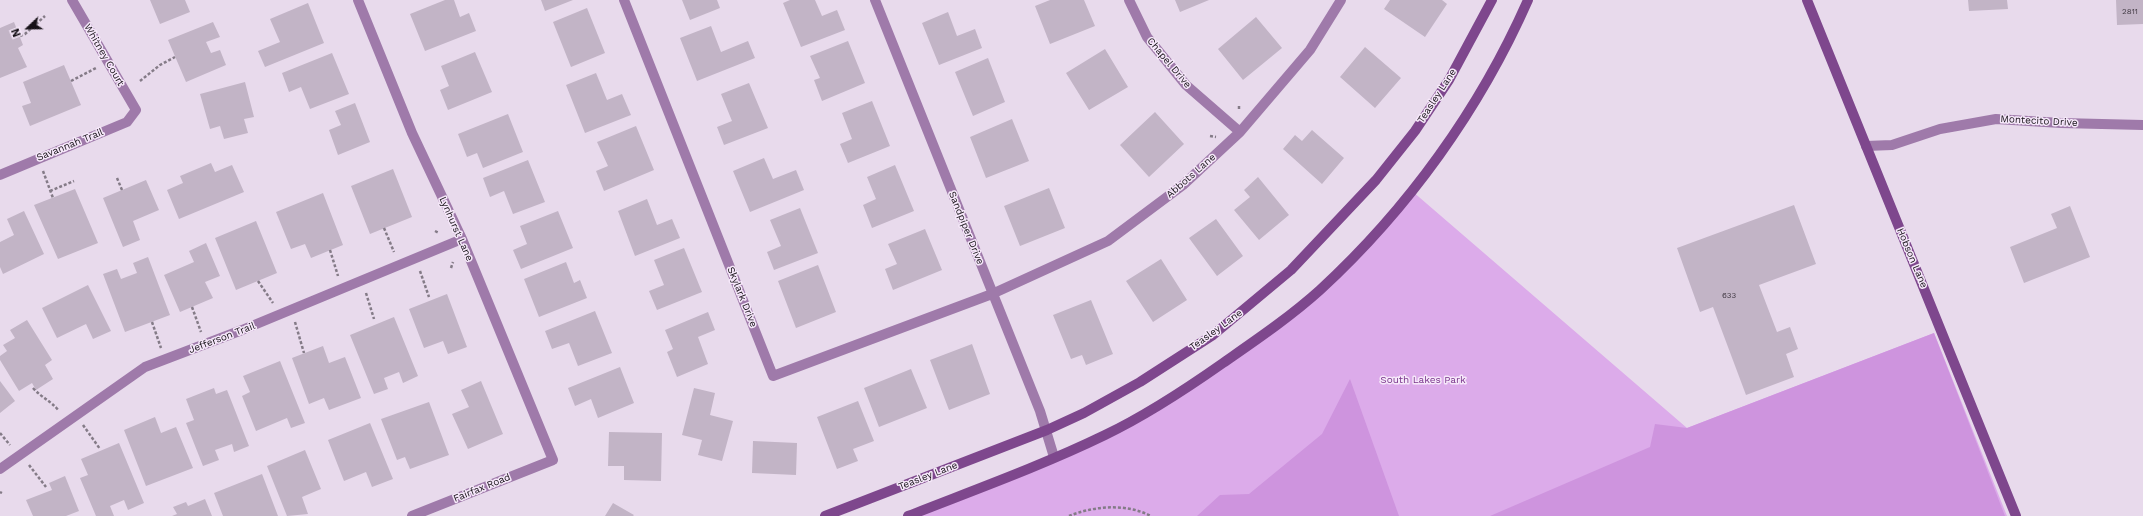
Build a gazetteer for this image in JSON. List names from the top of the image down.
{
  "streets": {
    "main road": ["Teasley Lane", "Hobson Lane"],
    "street": [
      "Whitney Court",
      "Chapel Drive",
      "Montecito Drive",
      "Savannah Trail",
      "Abbots Lane",
      "Sandpiper Drive",
      "Lynhurst Lane",
      "Skylark Drive",
      "Jefferson Trail",
      "Fairfax Road"
    ]
  },
  "crossings": [
    ["Whitney Court", "Savannah Trail"],
    ["Chapel Drive", "Abbots Lane"],
    ["Teasley Lane", "Sandpiper Drive"],
    ["Montecito Drive", "Hobson Lane"],
    ["Abbots Lane", "Sandpiper Drive"],
    ["Abbots Lane", "Skylark Drive"],
    ["Sandpiper Drive", "Skylark Drive"],
    ["Lynhurst Lane", "Jefferson Trail"],
    ["Lynhurst Lane", "Fairfax Road"]
  ],
  "parks": ["South Lakes Park"],
  "house_numbers": ["2811", "633"],
  "north": "left"
}
